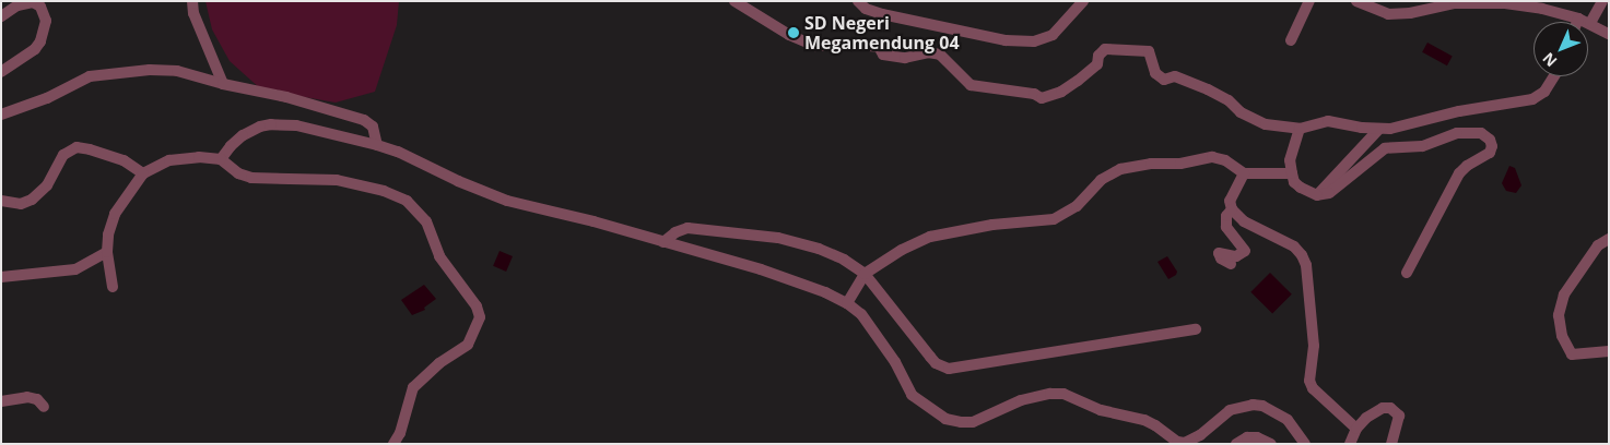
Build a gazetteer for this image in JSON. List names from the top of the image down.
{
  "places": ["SD Negeri Megamendung 04"],
  "north": "bottom left"
}
